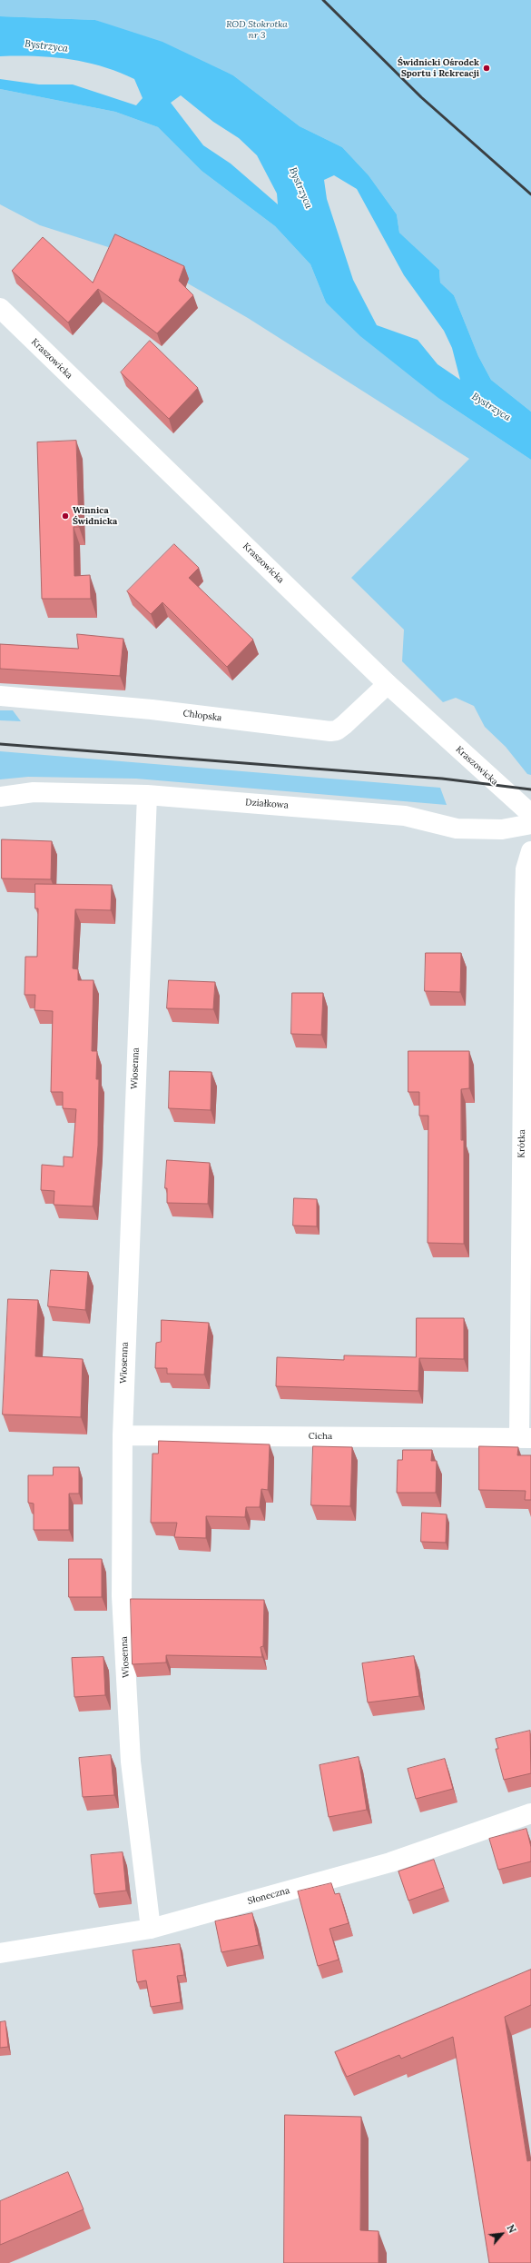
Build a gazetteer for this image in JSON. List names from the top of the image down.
{
  "streets": {
    "street": [
      "Kraszowicka",
      "Chłopska",
      "Działkowa",
      "Wiosenna",
      "Krótka",
      "Cicha",
      "Słoneczna"
    ]
  },
  "crossings": [
    ["Kraszowicka", "Chłopska"],
    ["Działkowa", "Wiosenna"],
    ["Wiosenna", "Cicha"],
    ["Wiosenna", "Słoneczna"],
    ["Krótka", "Cicha"]
  ],
  "water": ["Bystrzyca"],
  "parks": ["ROD Stokrotka nr 3"],
  "places": ["Świdnicki Ośrodek Sportu i Rekreacji", "Winnica Świdnicka"],
  "north": "top right"
}
